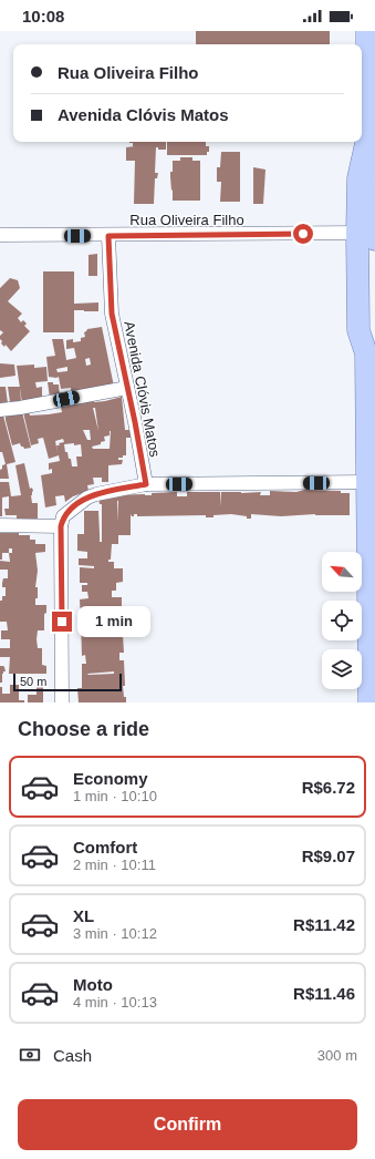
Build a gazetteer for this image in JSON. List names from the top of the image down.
{
  "streets": {
    "street": ["Rua Oliveira Filho", "Avenida Clóvis Matos"]
  },
  "crossings": [
    ["Rua Oliveira Filho", "Avenida Clóvis Matos"]
  ],
  "scale_bar": "50 m",
  "north": "top left",
  "page": {
    "status": "10:08",
    "banner": ["Rua Oliveira Filho", "Avenida Clóvis Matos"],
    "bubble": "1 min",
    "scale": "50 m",
    "heading": "Choose a ride",
    "list": [
      {
        "name": "Economy",
        "note": "1 min · 10:10",
        "value": "R$6.72"
      },
      {
        "name": "Comfort",
        "note": "2 min · 10:11",
        "value": "R$9.07"
      },
      {
        "name": "XL",
        "note": "3 min · 10:12",
        "value": "R$11.42"
      },
      {
        "name": "Moto",
        "note": "4 min · 10:13",
        "value": "R$11.46"
      }
    ],
    "pay": ["Cash", "300 m"],
    "buttons": "Confirm"
  }
}
